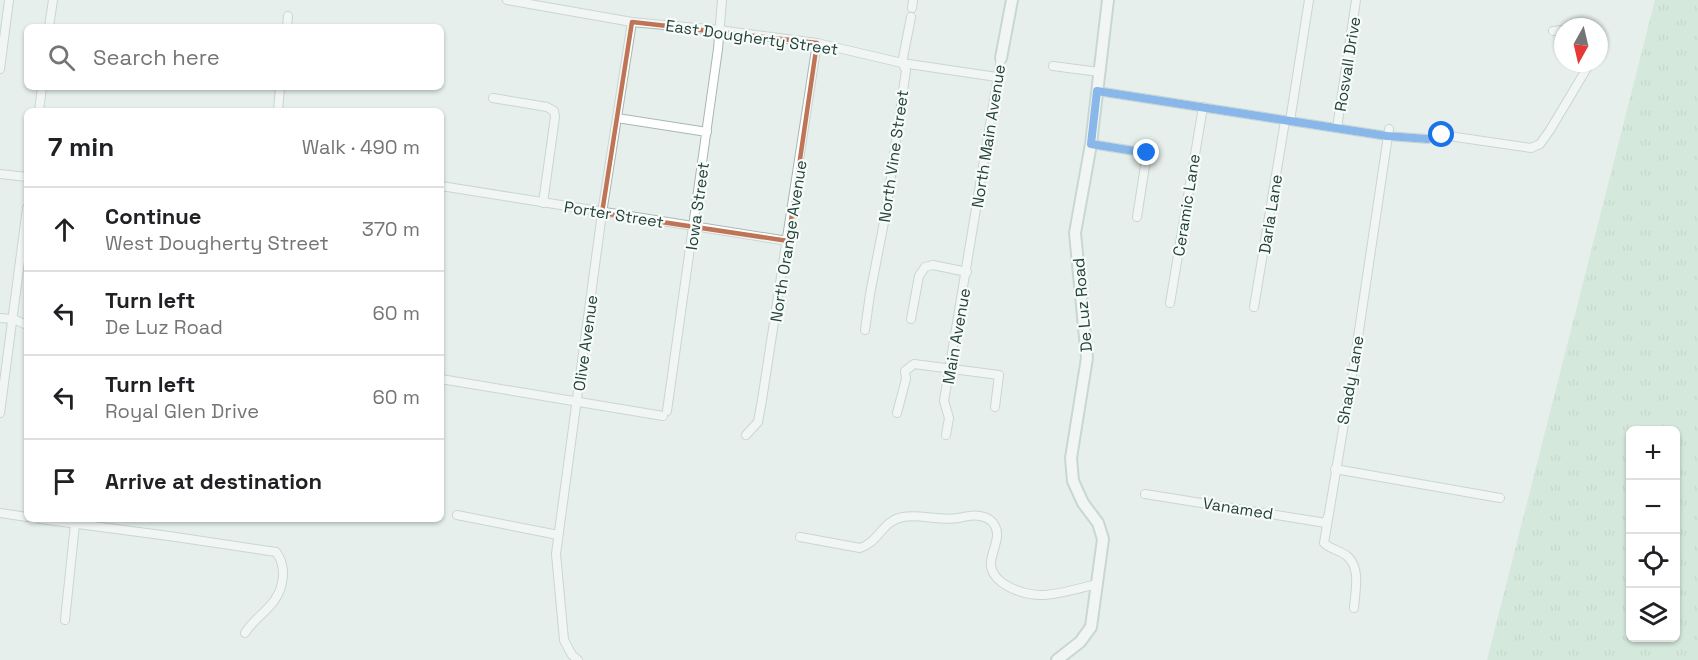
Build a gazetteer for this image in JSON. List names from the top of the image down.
{
  "streets": {
    "main road": ["North Main Avenue", "De Luz Road"],
    "street": [
      "East Dougherty Street",
      "Rosvall Drive",
      "North Vine Street",
      "Ceramic Lane",
      "Iowa Street",
      "Porter Street",
      "Darla Lane",
      "North Orange Avenue",
      "Main Avenue",
      "Olive Avenue",
      "Shady Lane",
      "Vanamed"
    ]
  },
  "crossings": [
    ["East Dougherty Street", "North Main Avenue"],
    ["East Dougherty Street", "North Vine Street"],
    ["East Dougherty Street", "Iowa Street"],
    ["East Dougherty Street", "North Orange Avenue"],
    ["East Dougherty Street", "Olive Avenue"],
    ["North Main Avenue", "Main Avenue"],
    ["Iowa Street", "Porter Street"],
    ["Iowa Street", "Olive Avenue"],
    ["Porter Street", "North Orange Avenue"],
    ["Porter Street", "Olive Avenue"],
    ["Shady Lane", "Vanamed"]
  ],
  "north": "bottom",
  "page": {
    "search": "Search here",
    "heading": ["7 min", "Walk · 490 m"],
    "list": [
      ["Continue", "West Dougherty Street", "370 m"],
      ["Turn left", "De Luz Road", "60 m"],
      ["Turn left", "Royal Glen Drive", "60 m"],
      "Arrive at destination"
    ],
    "map_buttons": ["+", "−"]
  }
}
